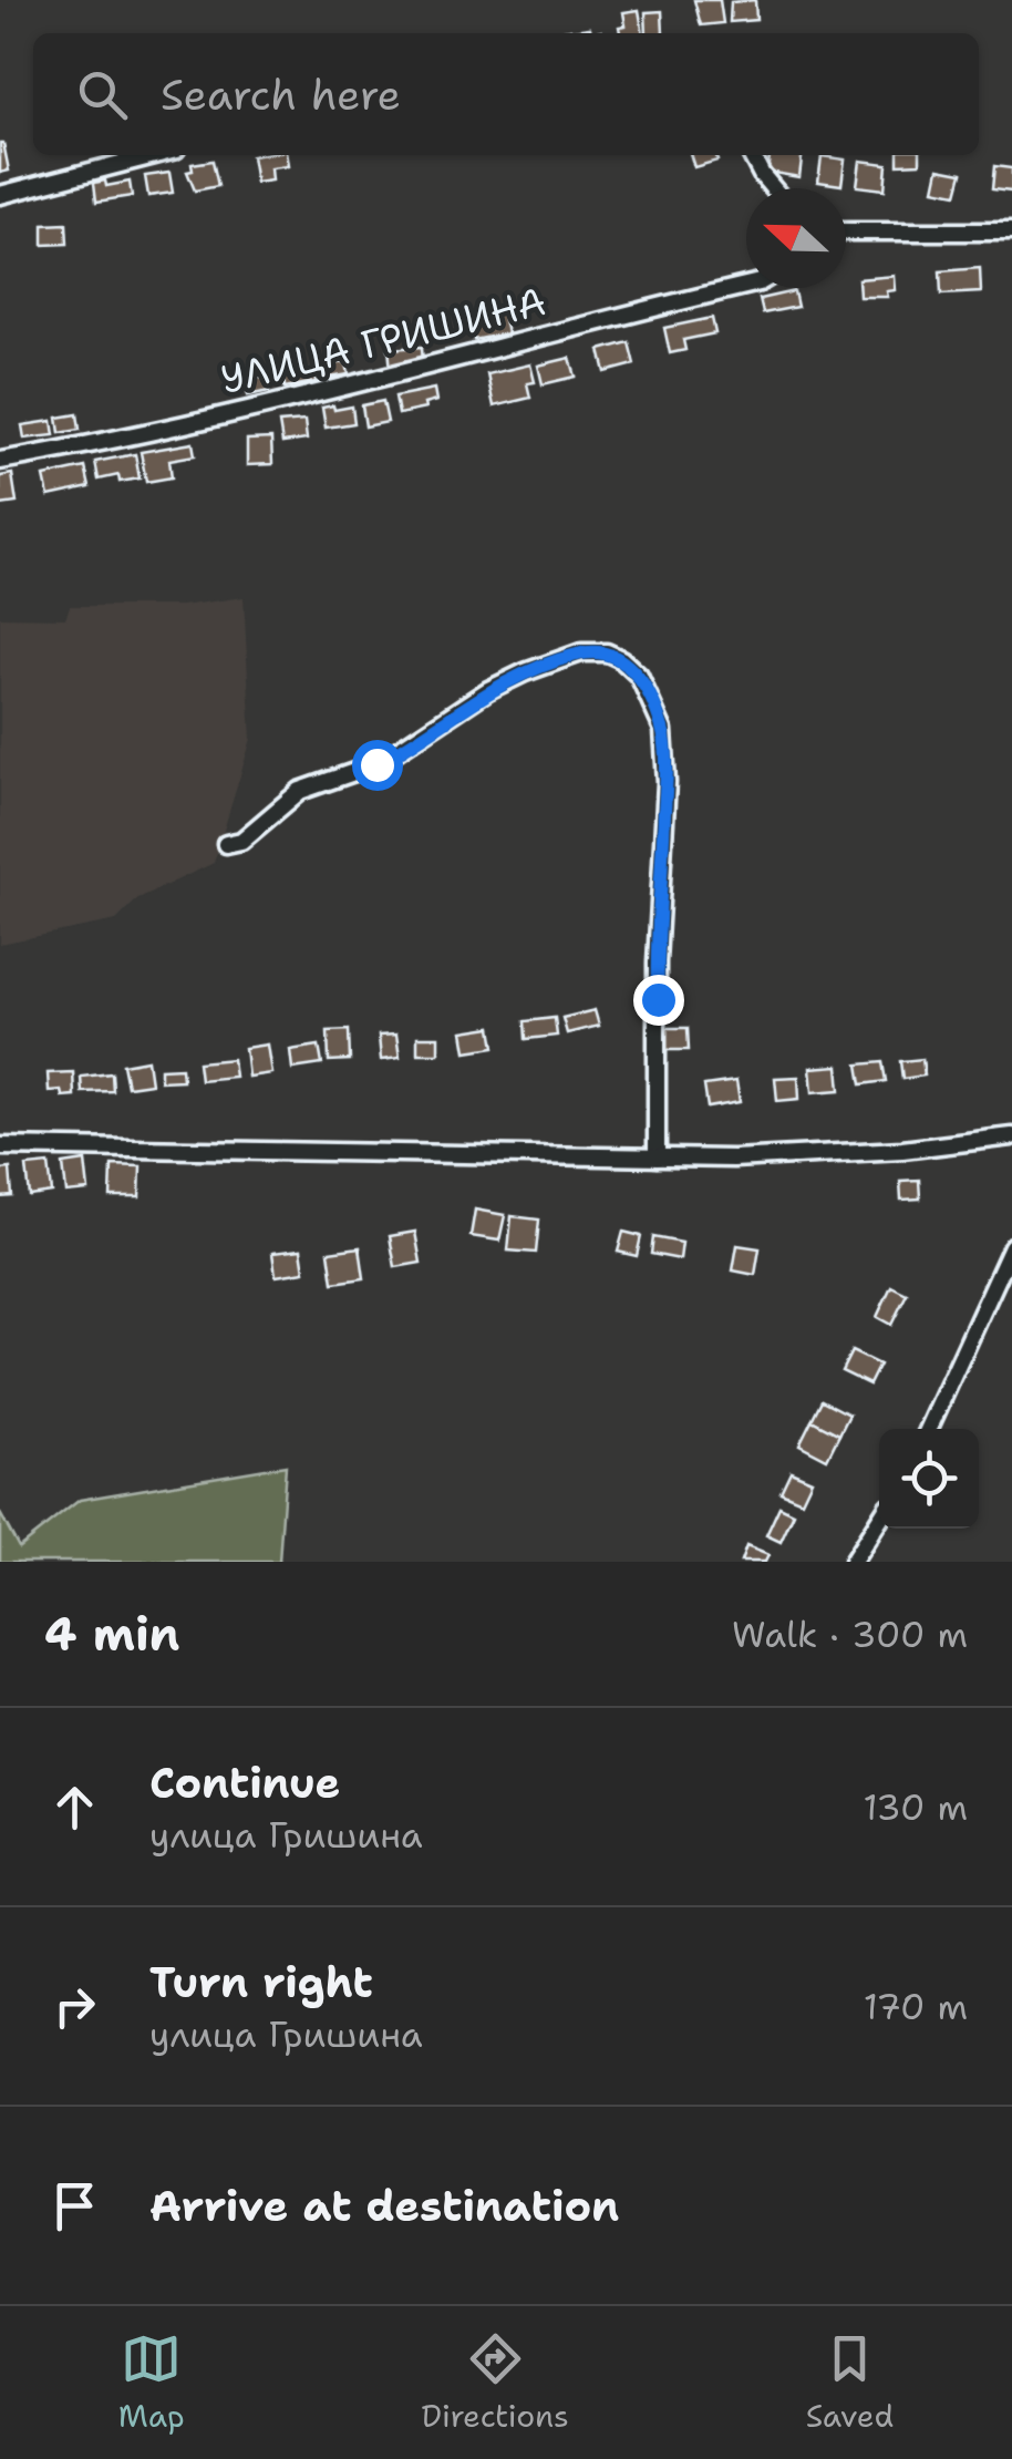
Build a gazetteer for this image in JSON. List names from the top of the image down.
{
  "streets": {
    "street": ["УЛИЦА ГРИШИНА"]
  },
  "north": "left",
  "page": {
    "search": "Search here",
    "heading": ["4 min", "Walk · 300 m"],
    "list": [
      ["Continue", "улица Гришина", "130 m"],
      ["Turn right", "улица Гришина", "170 m"],
      "Arrive at destination"
    ],
    "nav": ["Map", "Directions", "Saved"]
  }
}
